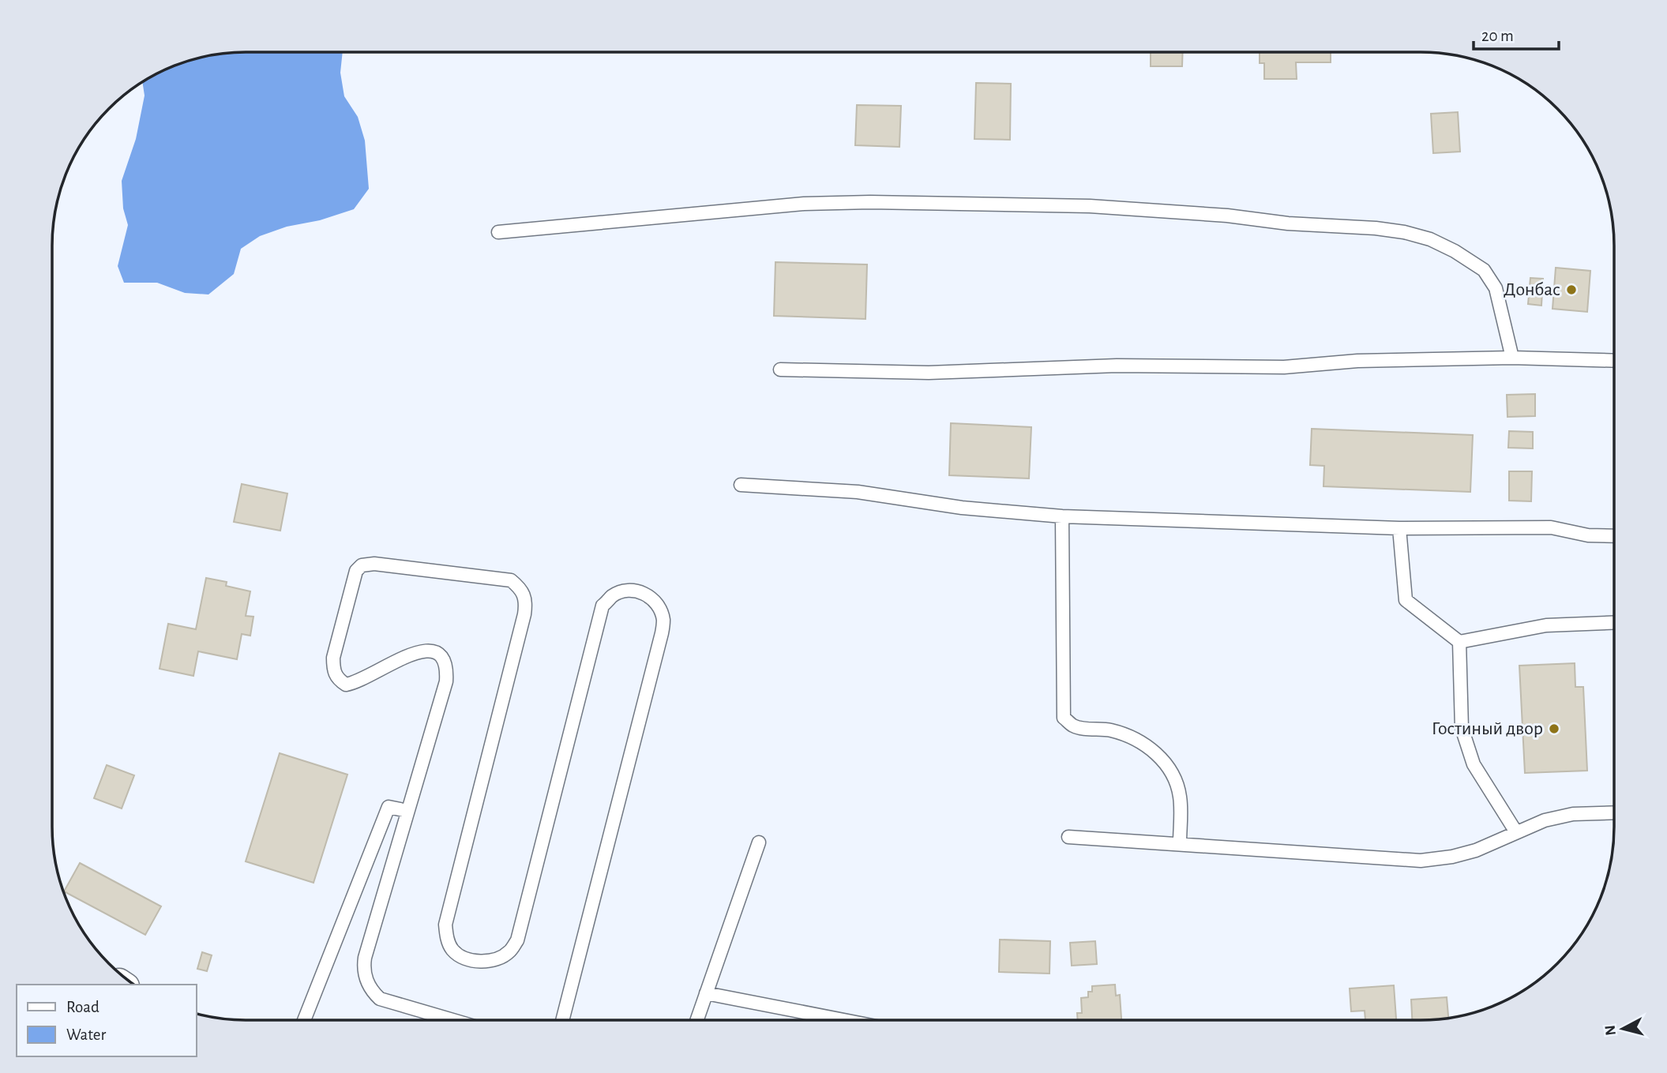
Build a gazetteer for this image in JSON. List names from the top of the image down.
{
  "places": ["Донбас", "Гостиный двор"],
  "legend": ["Road", "Water"],
  "scale_bar": "20 m",
  "north": "left"
}
